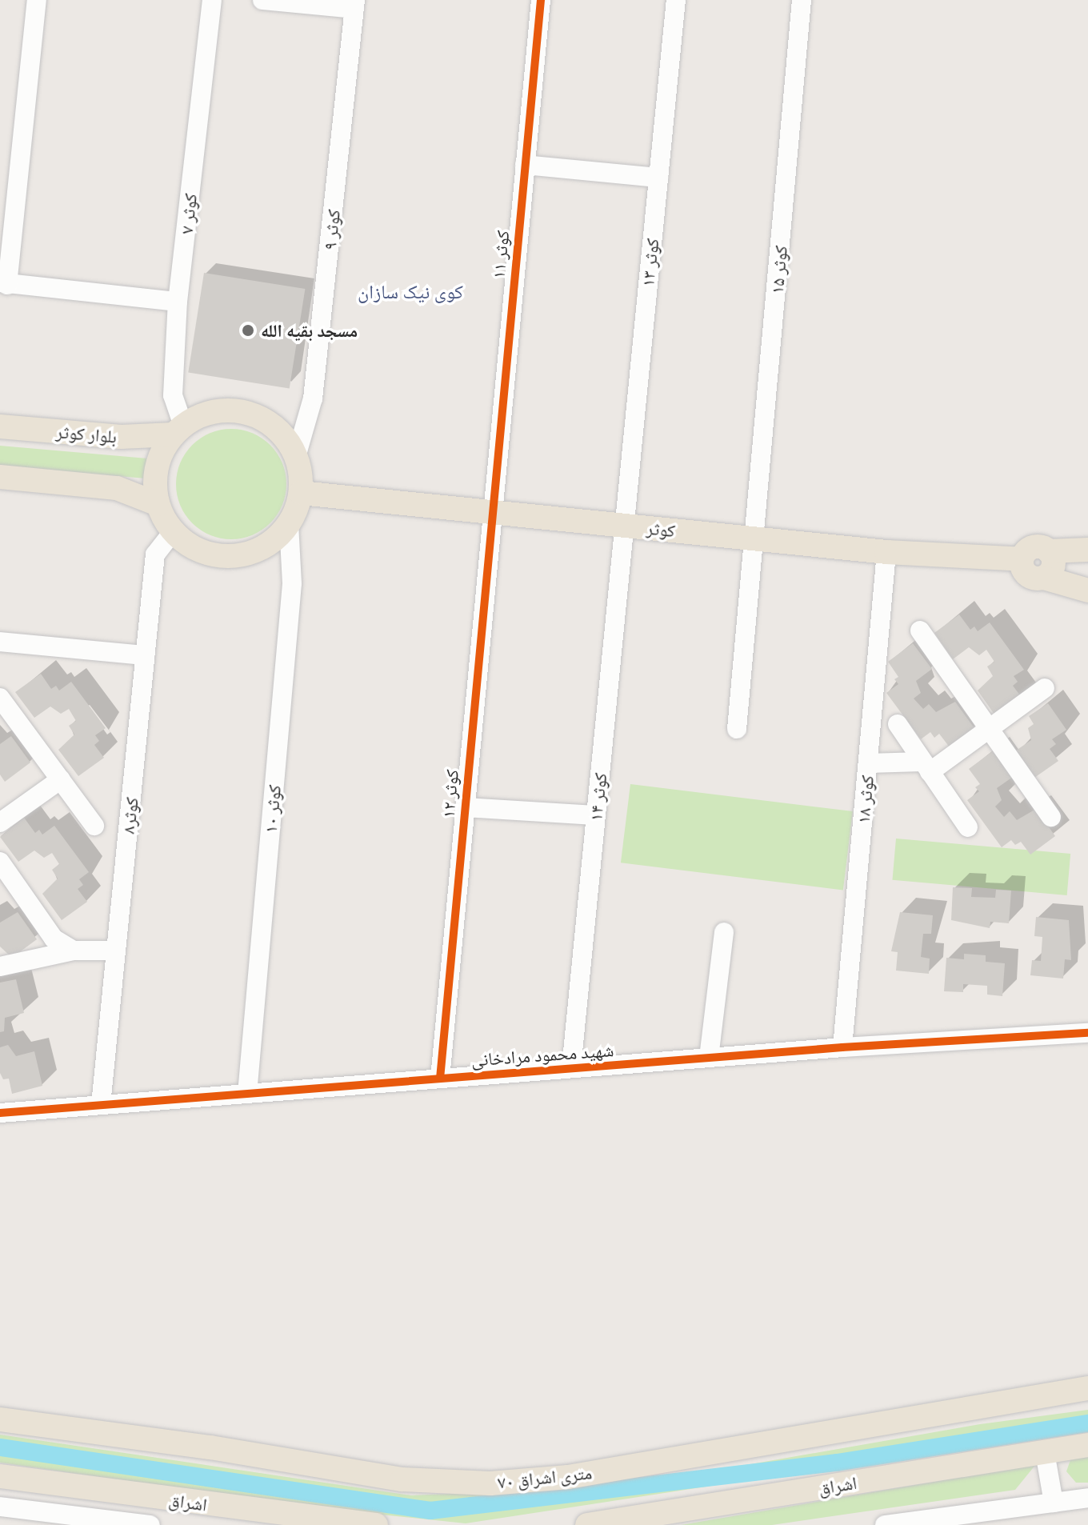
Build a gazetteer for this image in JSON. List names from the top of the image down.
{
  "streets": {
    "main road": [
      "بلوار کوثر",
      "کوثر",
      "۷۰ متری اشراق",
      "اشراق"
    ],
    "street": [
      "کوثر ۷",
      "کوثر ۹",
      "کوثر ۱۱",
      "کوثر ۱۳",
      "۱۵ کوثر",
      "کوثر ۱۲",
      "کوثر ۱۴",
      "کوثر ۱۸",
      "کوثر ۱۰",
      "کوثر۸",
      "شهید محمود مرادخانی"
    ]
  },
  "crossings": [
    ["کوثر ۷", "کوثر ۹"],
    ["کوثر ۷", "بلوار کوثر"],
    ["کوثر ۷", "کوثر"],
    ["کوثر ۷", "کوثر ۱۰"],
    ["کوثر ۷", "کوثر۸"],
    ["کوثر ۹", "بلوار کوثر"],
    ["کوثر ۹", "کوثر"],
    ["کوثر ۹", "کوثر ۱۰"],
    ["کوثر ۹", "کوثر۸"],
    ["کوثر ۱۱", "کوثر"],
    ["کوثر ۱۱", "کوثر ۱۲"],
    ["کوثر ۱۳", "کوثر"],
    ["کوثر ۱۳", "کوثر ۱۴"],
    ["۱۵ کوثر", "کوثر"],
    ["بلوار کوثر", "کوثر"],
    ["بلوار کوثر", "کوثر ۱۰"],
    ["بلوار کوثر", "کوثر۸"],
    ["کوثر", "کوثر ۱۲"],
    ["کوثر", "کوثر ۱۴"],
    ["کوثر", "کوثر ۱۸"],
    ["کوثر", "کوثر ۱۰"],
    ["کوثر", "کوثر۸"],
    ["کوثر ۱۲", "شهید محمود مرادخانی"],
    ["کوثر ۱۴", "شهید محمود مرادخانی"],
    ["کوثر ۱۸", "شهید محمود مرادخانی"],
    ["کوثر ۱۰", "کوثر۸"],
    ["کوثر ۱۰", "شهید محمود مرادخانی"],
    ["کوثر۸", "شهید محمود مرادخانی"]
  ],
  "districts": ["کوی نیک سازان"],
  "places": ["مسجد بقیه الله"]
}
